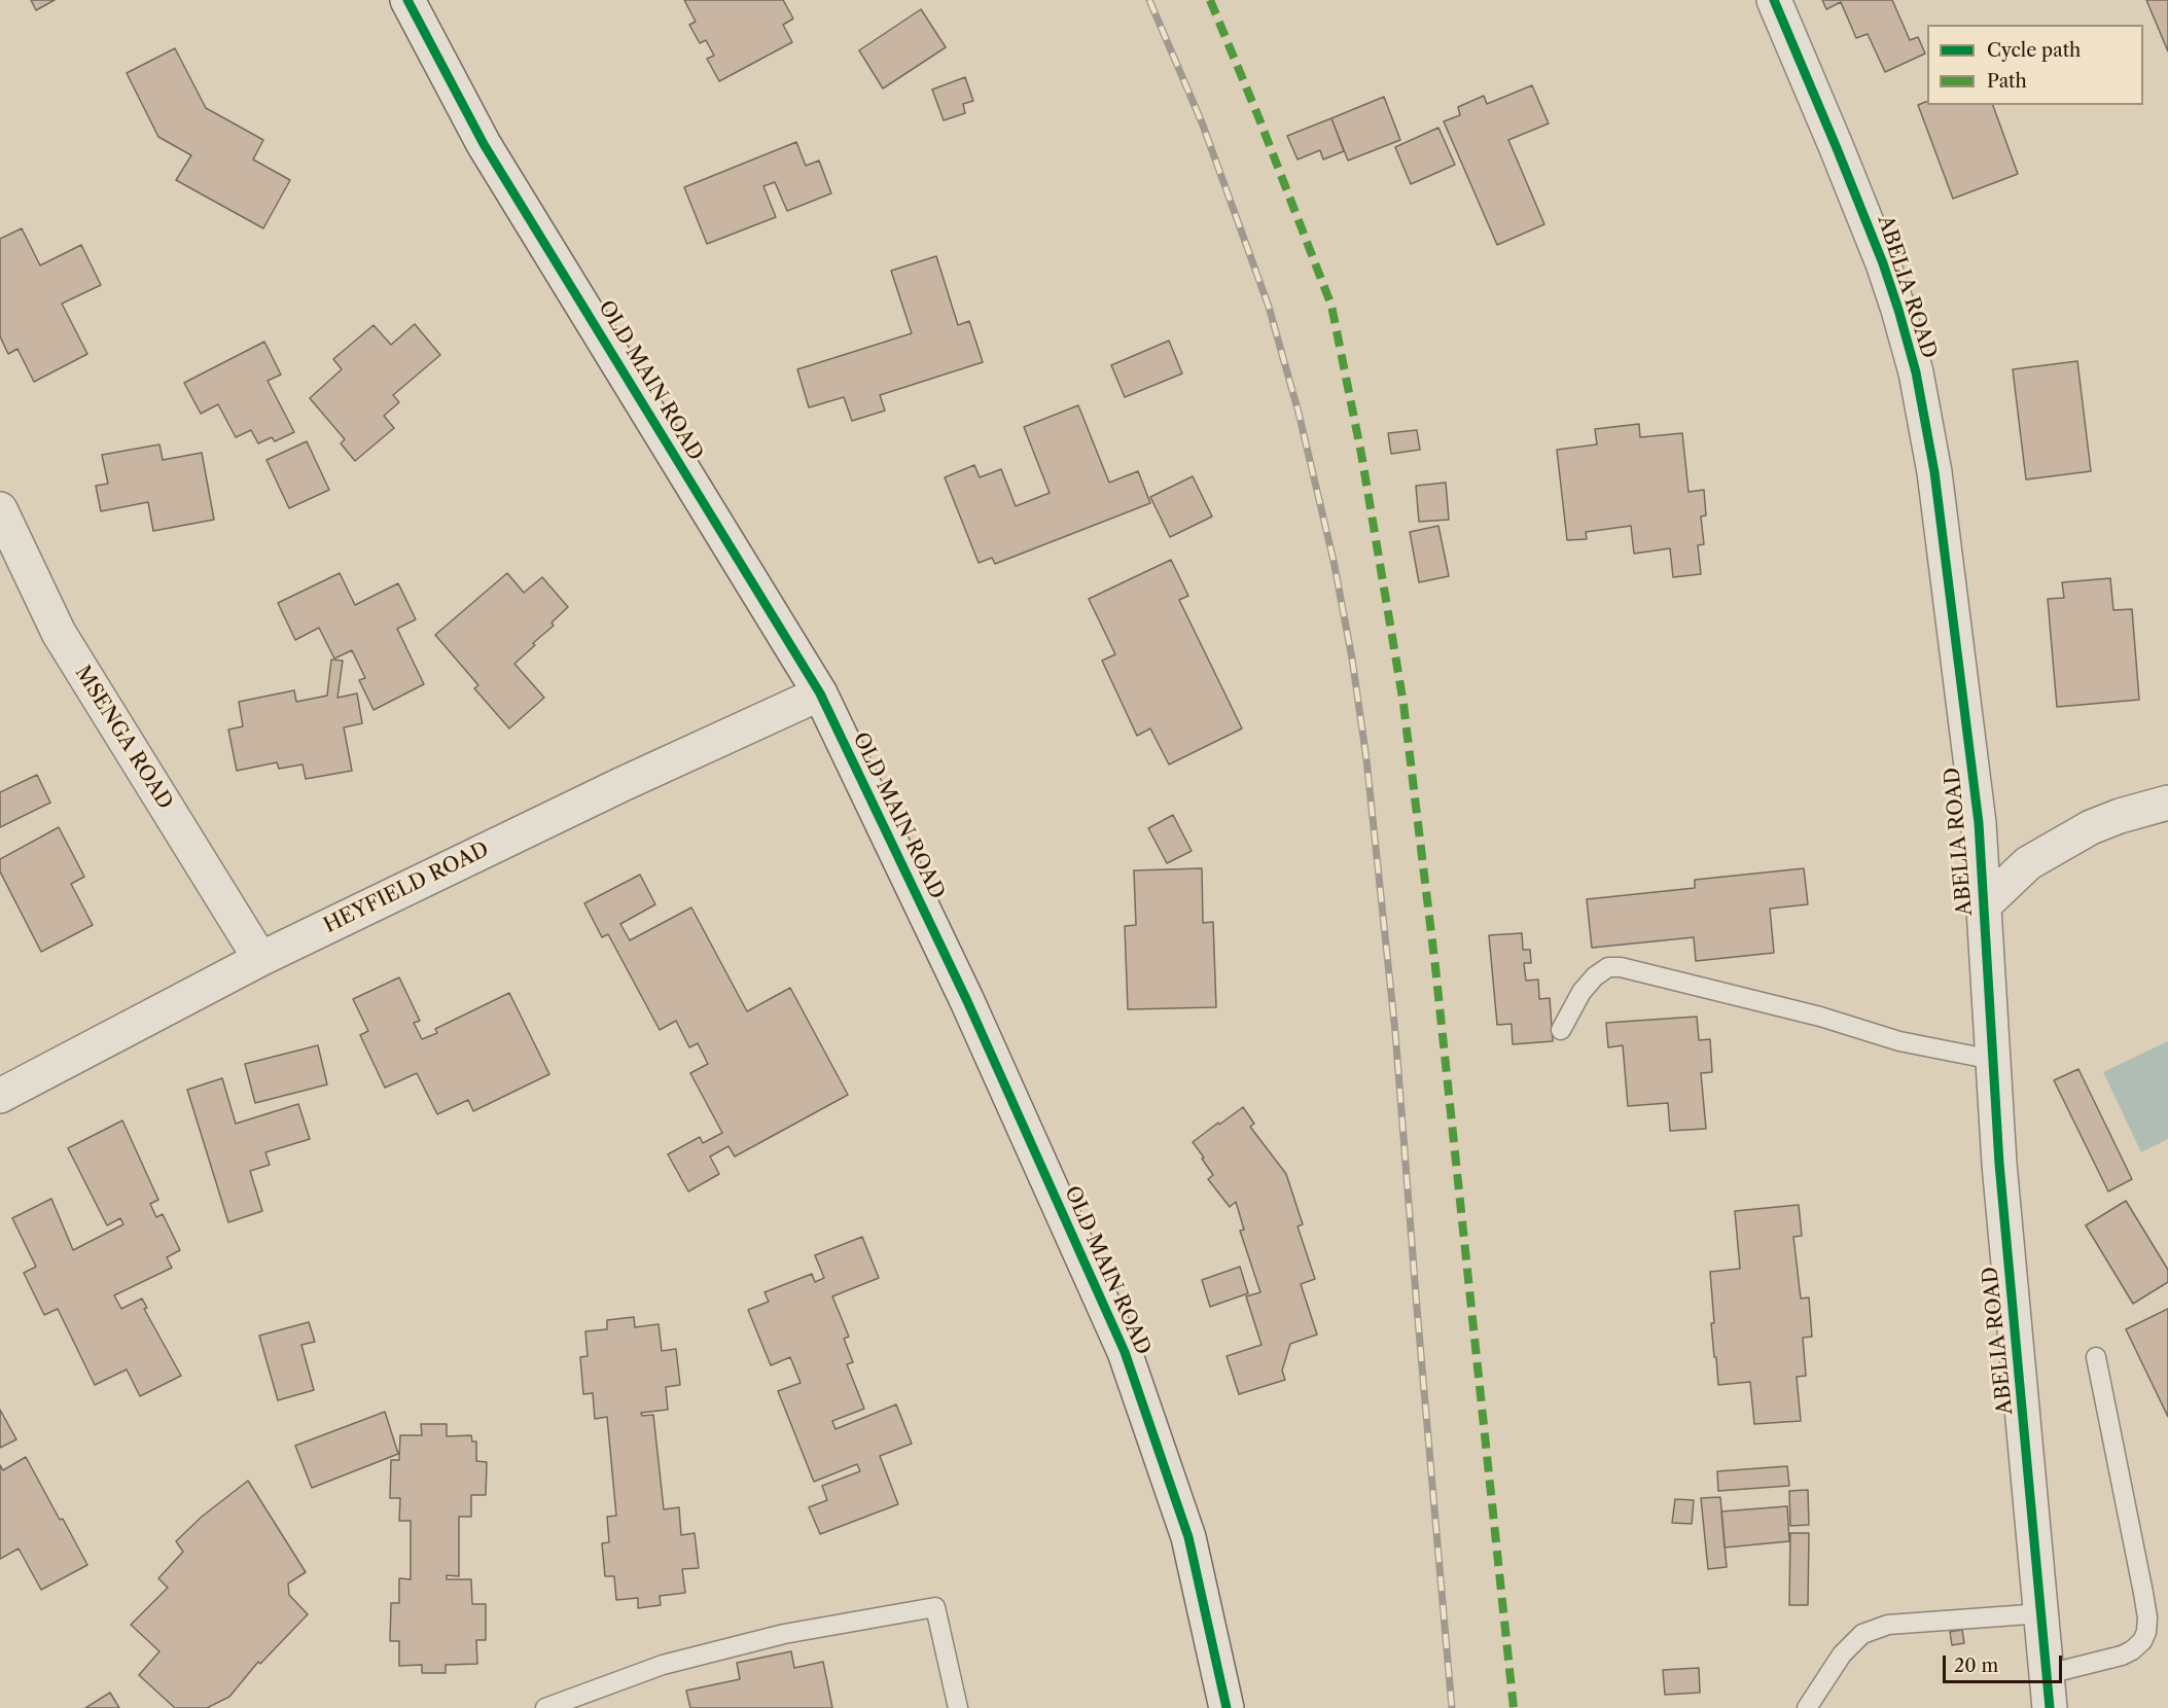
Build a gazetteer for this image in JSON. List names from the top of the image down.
{
  "streets": {
    "street": [
      "ABELIA ROAD",
      "OLD MAIN ROAD",
      "MSENGA ROAD",
      "HEYFIELD ROAD"
    ]
  },
  "crossings": [
    ["OLD MAIN ROAD", "HEYFIELD ROAD"],
    ["MSENGA ROAD", "HEYFIELD ROAD"]
  ],
  "legend": ["Cycle path", "Path"],
  "scale_bar": "20 m"
}
